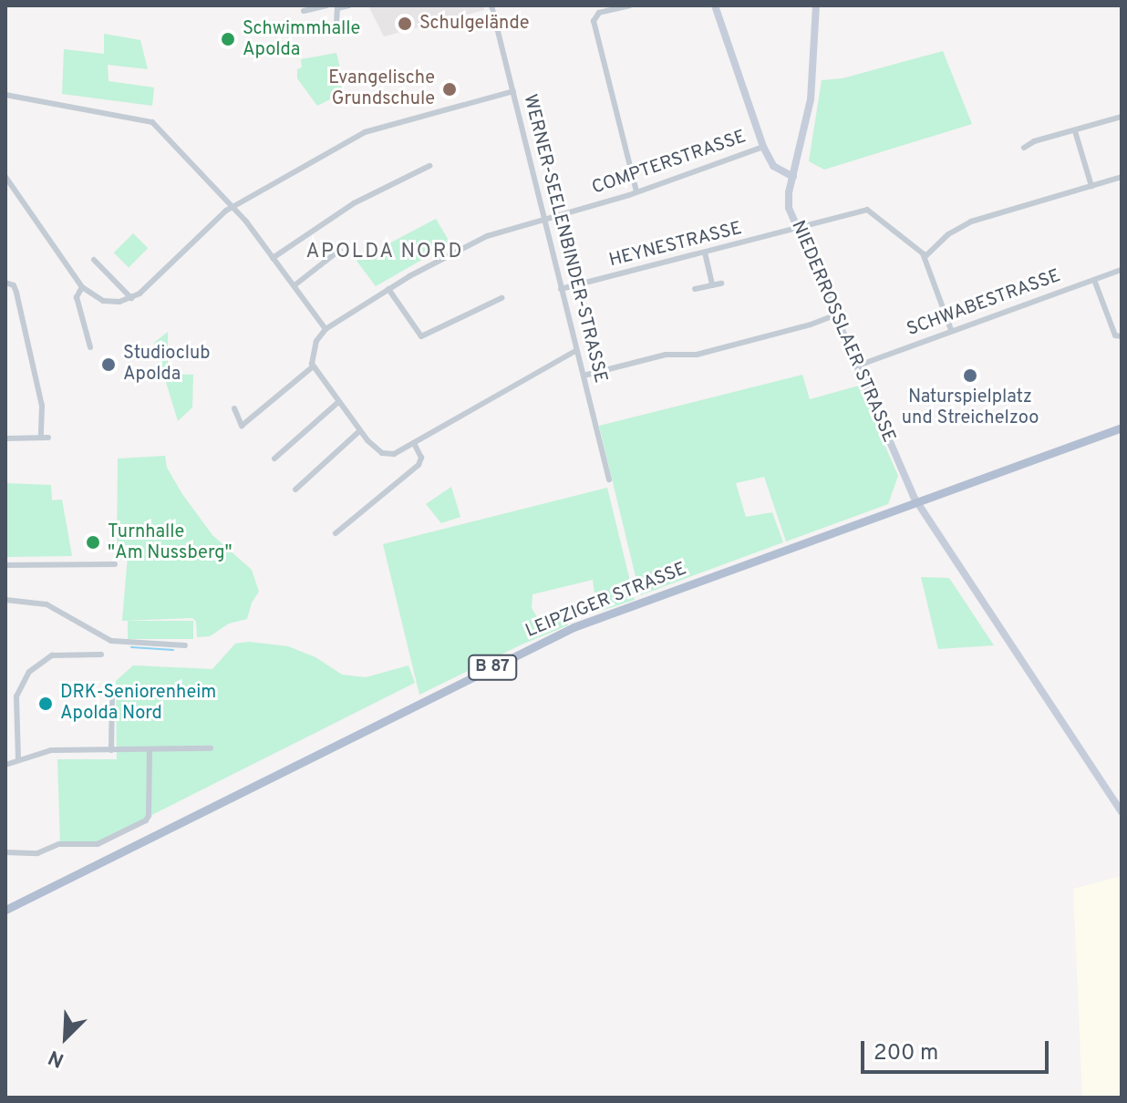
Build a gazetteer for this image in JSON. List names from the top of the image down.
{
  "streets": {
    "main road": ["NIEDERROSSLAER STRASSE", "LEIPZIGER STRASSE", "B 87"],
    "street": [
      "COMPTERSTRASSE",
      "WERNER-SEELENBINDER-STRASSE",
      "HEYNESTRASSE",
      "SCHWABESTRASSE"
    ]
  },
  "crossings": [
    ["COMPTERSTRASSE", "WERNER-SEELENBINDER-STRASSE"],
    ["WERNER-SEELENBINDER-STRASSE", "HEYNESTRASSE"],
    ["HEYNESTRASSE", "NIEDERROSSLAER STRASSE"],
    ["SCHWABESTRASSE", "NIEDERROSSLAER STRASSE"],
    ["NIEDERROSSLAER STRASSE", "LEIPZIGER STRASSE"]
  ],
  "districts": ["APOLDA NORD"],
  "places": [
    "Schulgelände",
    "Schwimmhalle Apolda",
    "Evangelische Grundschule",
    "Studioclub Apolda",
    "Naturspielplatz und Streichelzoo",
    "Turnhalle \"Am Nussberg\"",
    "DRK-Seniorenheim Apolda Nord"
  ],
  "scale_bar": "200 m",
  "north": "bottom left"
}
